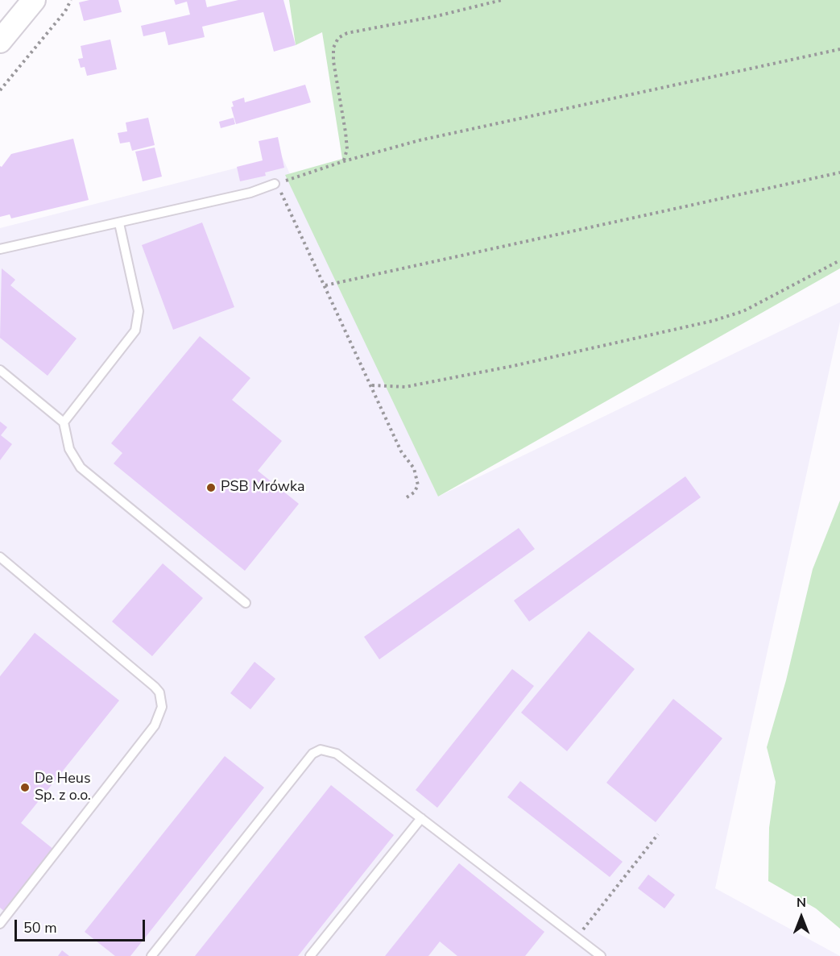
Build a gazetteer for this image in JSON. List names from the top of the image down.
{
  "places": ["PSB Mrówka", "De Heus Sp. z o.o."],
  "scale_bar": "50 m",
  "north": "top"
}
